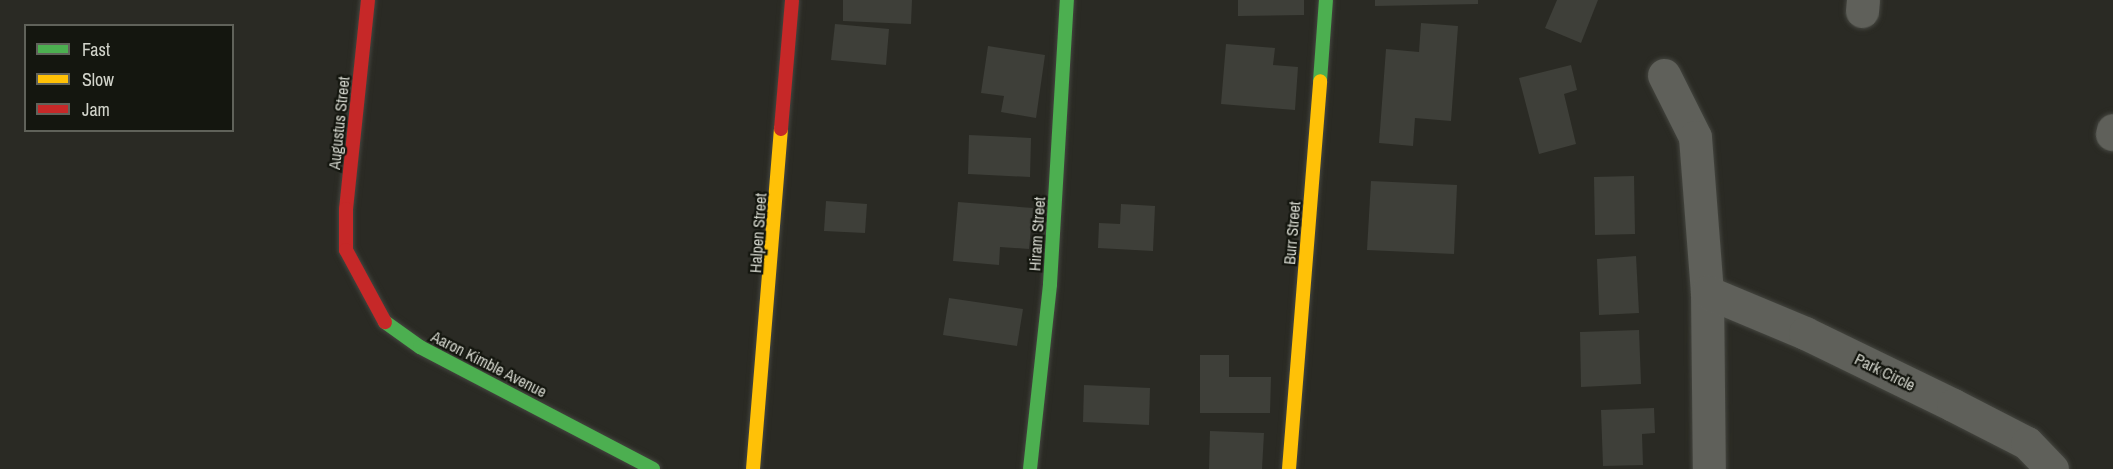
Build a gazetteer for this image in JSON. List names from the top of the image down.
{
  "streets": {
    "street": [
      "Augustus Street",
      "Halpen Street",
      "Burr Street",
      "Hiram Street",
      "Aaron Kimble Avenue",
      "Park Circle"
    ]
  },
  "crossings": [
    ["Augustus Street", "Aaron Kimble Avenue"]
  ],
  "legend": ["Fast", "Slow", "Jam"]
}
